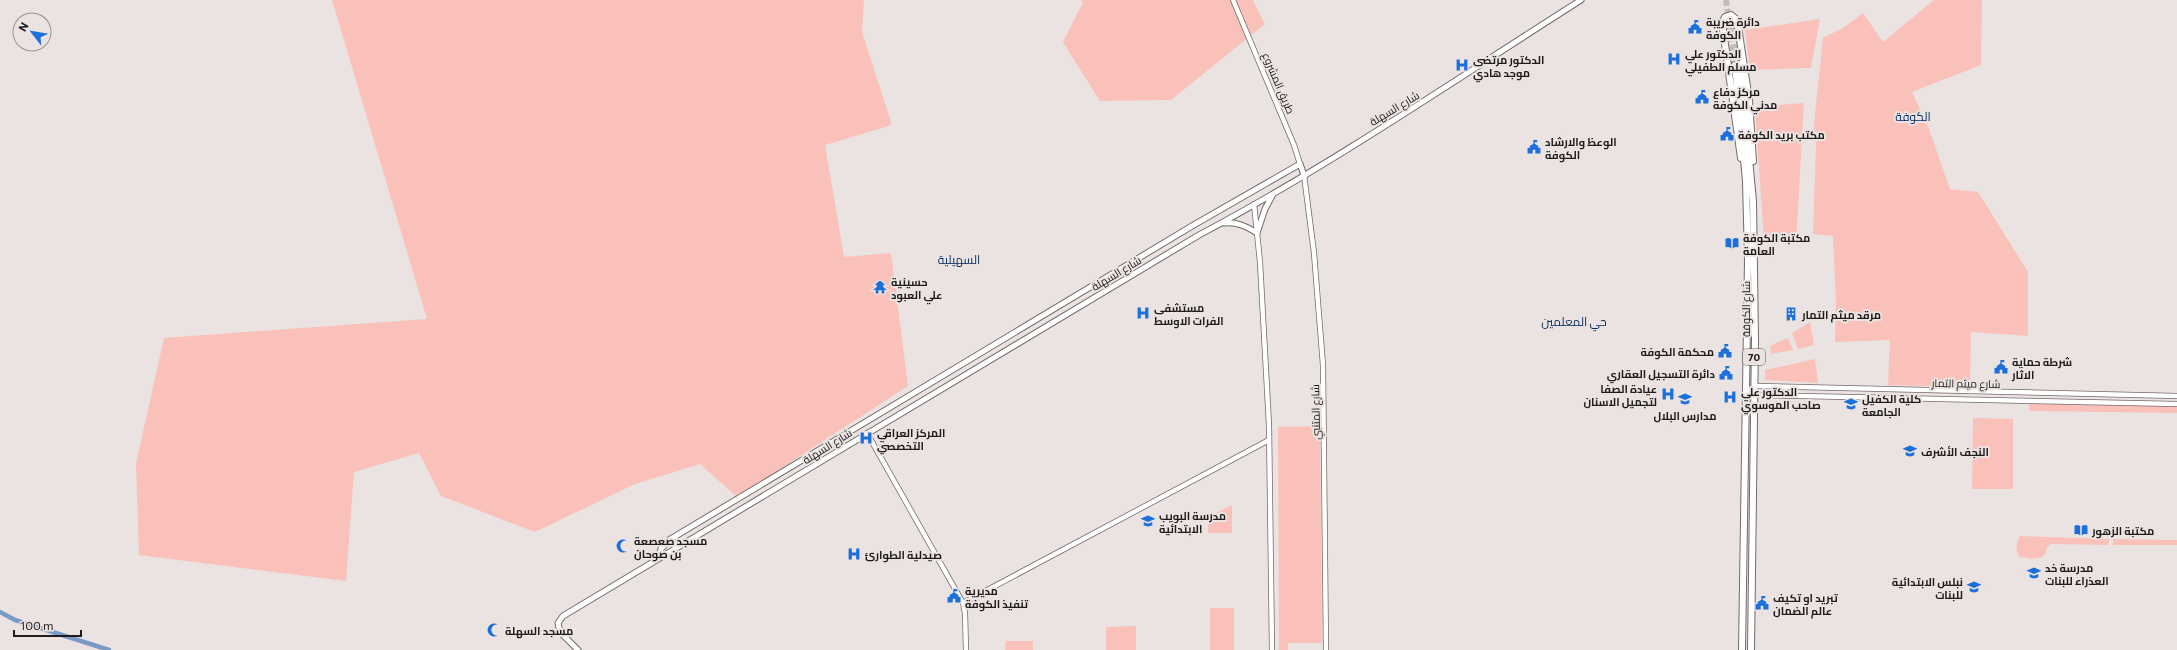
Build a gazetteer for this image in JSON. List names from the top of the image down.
{
  "streets": {
    "highway": ["شارع الكوفة", "70"],
    "main road": ["طريق المشروع", "شارع السهلة"],
    "street": ["شارع ميثم التمار", "شارع المتنبي"]
  },
  "crossings": [
    ["طريق المشروع", "شارع السهلة"],
    ["طريق المشروع", "شارع المتنبي"],
    ["شارع السهلة", "شارع المتنبي"],
    ["شارع الكوفة", "شارع ميثم التمار"]
  ],
  "districts": ["الكوفة", "السهيلية", "حي المعلمين"],
  "places": {
    "public building": [
      "دائرة ضريبة الكوفة",
      "مركز دفاع مدني الكوفة",
      "مكتب بريد الكوفة",
      "الوعظ والارشاد الكوفة",
      "محكمة الكوفة",
      "شرطة حماية الاثار",
      "دائرة التسجيل العقاري",
      "مديرية تنفيذ الكوفة",
      "تبريد او تكيف عالم الضمان"
    ],
    "hospital": [
      "الدكتور علي مسلم الطفيلي",
      "الدكتور مرتضى موجد هادي",
      "مستشفى الفرات الاوسط",
      "عيادة الصفا لتجميل الاسنان",
      "الدكتور علي صاحب الموسوي",
      "المركز العراقي التخصصي",
      "صيدلية الطوارئ"
    ],
    "library": ["مكتبة الكوفة العامة", "مكتبة الزهور"],
    "temple": ["حسينية علي العبود"],
    "building": ["مرقد ميثم التمار"],
    "school or university": [
      "مدارس البلال",
      "كلية الكفيل الجامعة",
      "النجف الأشرف",
      "مدرسة البويب الابتدائية",
      "مدرسة خد العذراء للبنات",
      "نبلس الابتدائية للبنات"
    ],
    "mosque": ["مسجد صعصعة بن صوحان", "مسجد السهلة"]
  },
  "scale_bar": "100 m",
  "north": "top left"
}
